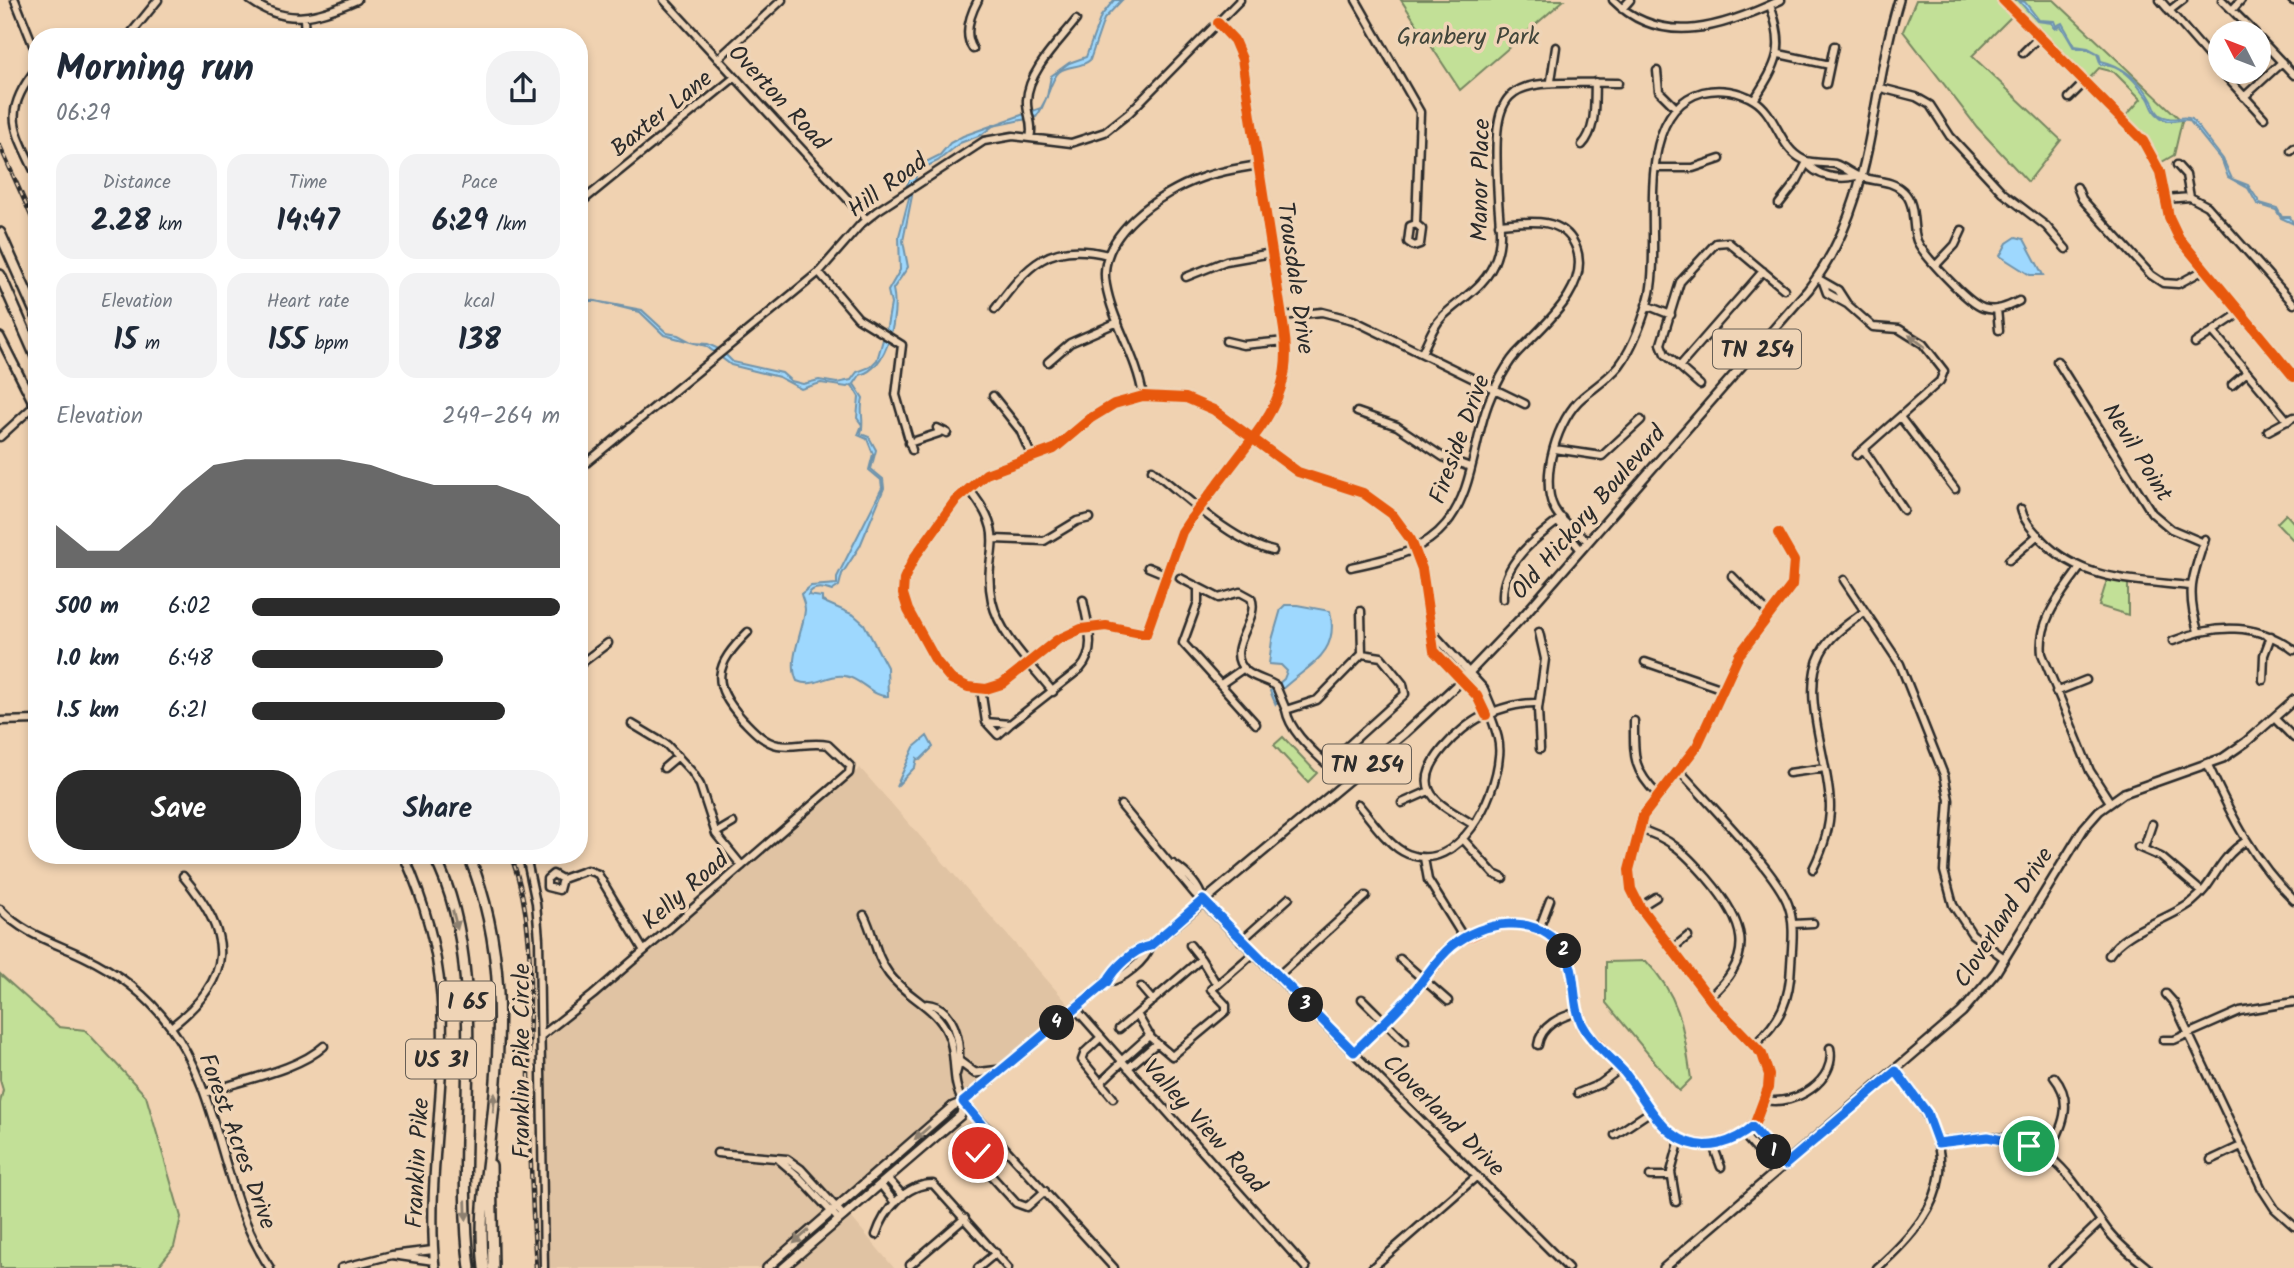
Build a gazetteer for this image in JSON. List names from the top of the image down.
{
  "streets": {
    "highway": ["I 65"],
    "main road": [
      "TN 254",
      "Old Hickory Boulevard",
      "Cloverland Drive",
      "US 31",
      "Franklin Pike"
    ],
    "street": [
      "Overton Road",
      "Baxter Lane",
      "Manor Place",
      "Hill Road",
      "Trousdale Drive",
      "Fireside Drive",
      "Nevil Point",
      "Kelly Road",
      "Franklin Pike Circle",
      "Valley View Road",
      "Forest Acres Drive"
    ]
  },
  "crossings": [
    ["Overton Road", "Baxter Lane"],
    ["Overton Road", "Hill Road"],
    ["Manor Place", "Fireside Drive"],
    ["Hill Road", "Trousdale Drive"],
    ["Old Hickory Boulevard", "Cloverland Drive"],
    ["Old Hickory Boulevard", "Valley View Road"],
    ["Kelly Road", "Franklin Pike Circle"]
  ],
  "parks": ["Granbery Park"],
  "north": "top left",
  "page": {
    "heading": ["Morning run", "06:29"],
    "stats": [
      ["Distance", "2.28 km"],
      ["Time", "14:47"],
      ["Pace", "6:29 /km"],
      ["Elevation", "15 m"],
      ["Heart rate", "155 bpm"],
      ["kcal", "138"]
    ],
    "chart": ["Elevation", "249–264 m"],
    "list": [
      {
        "name": "500 m",
        "note": "6:02"
      },
      {
        "name": "1.0 km",
        "note": "6:48"
      },
      {
        "name": "1.5 km",
        "note": "6:21"
      }
    ],
    "buttons": ["Save", "Share"],
    "pins": [
      "2",
      "3",
      "4",
      "1"
    ]
  }
}
